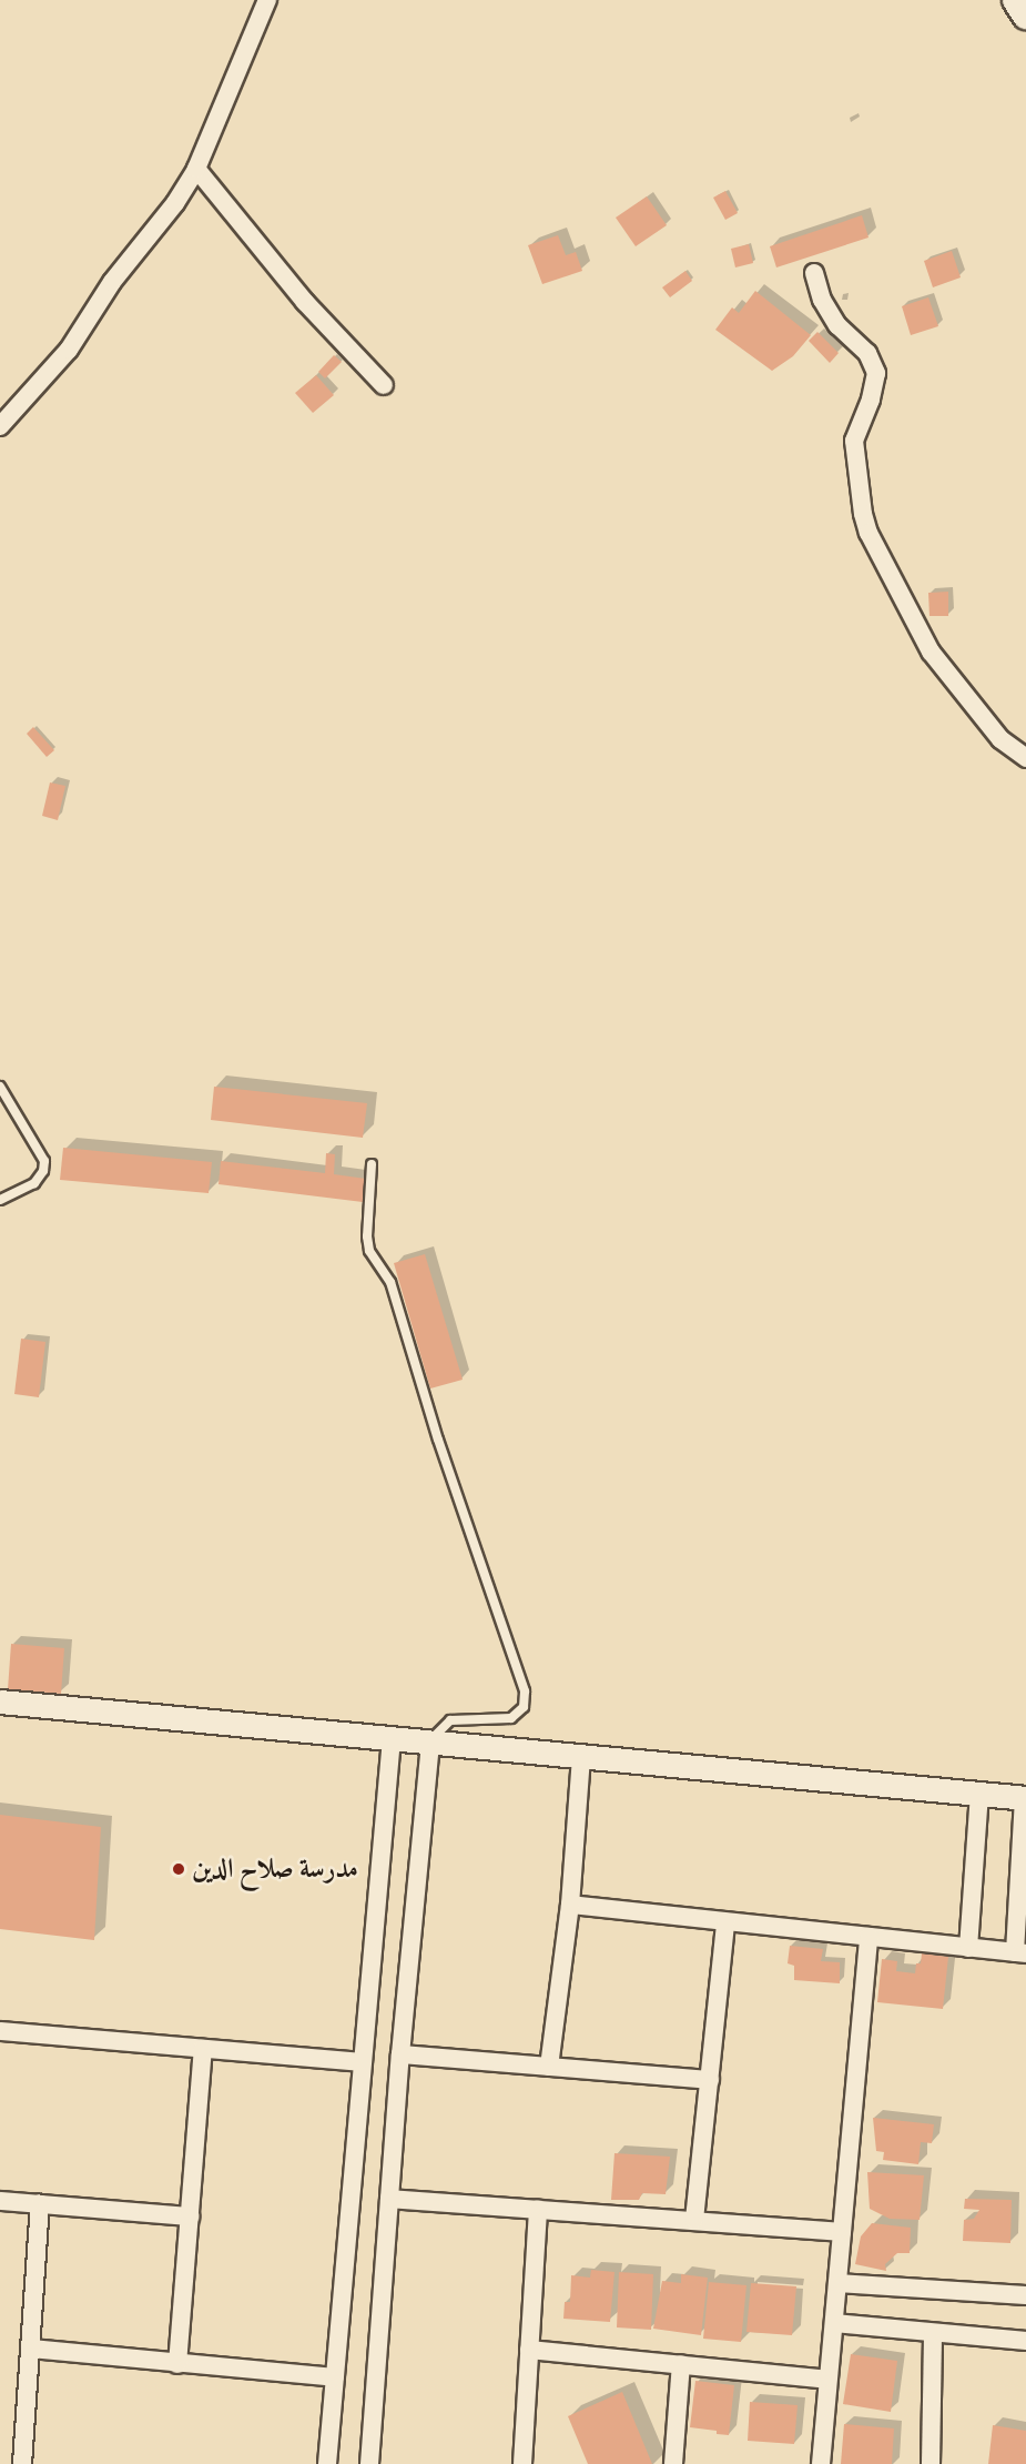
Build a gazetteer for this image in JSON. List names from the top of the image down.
{
  "places": ["مدرسة صلاح الدين"]
}
